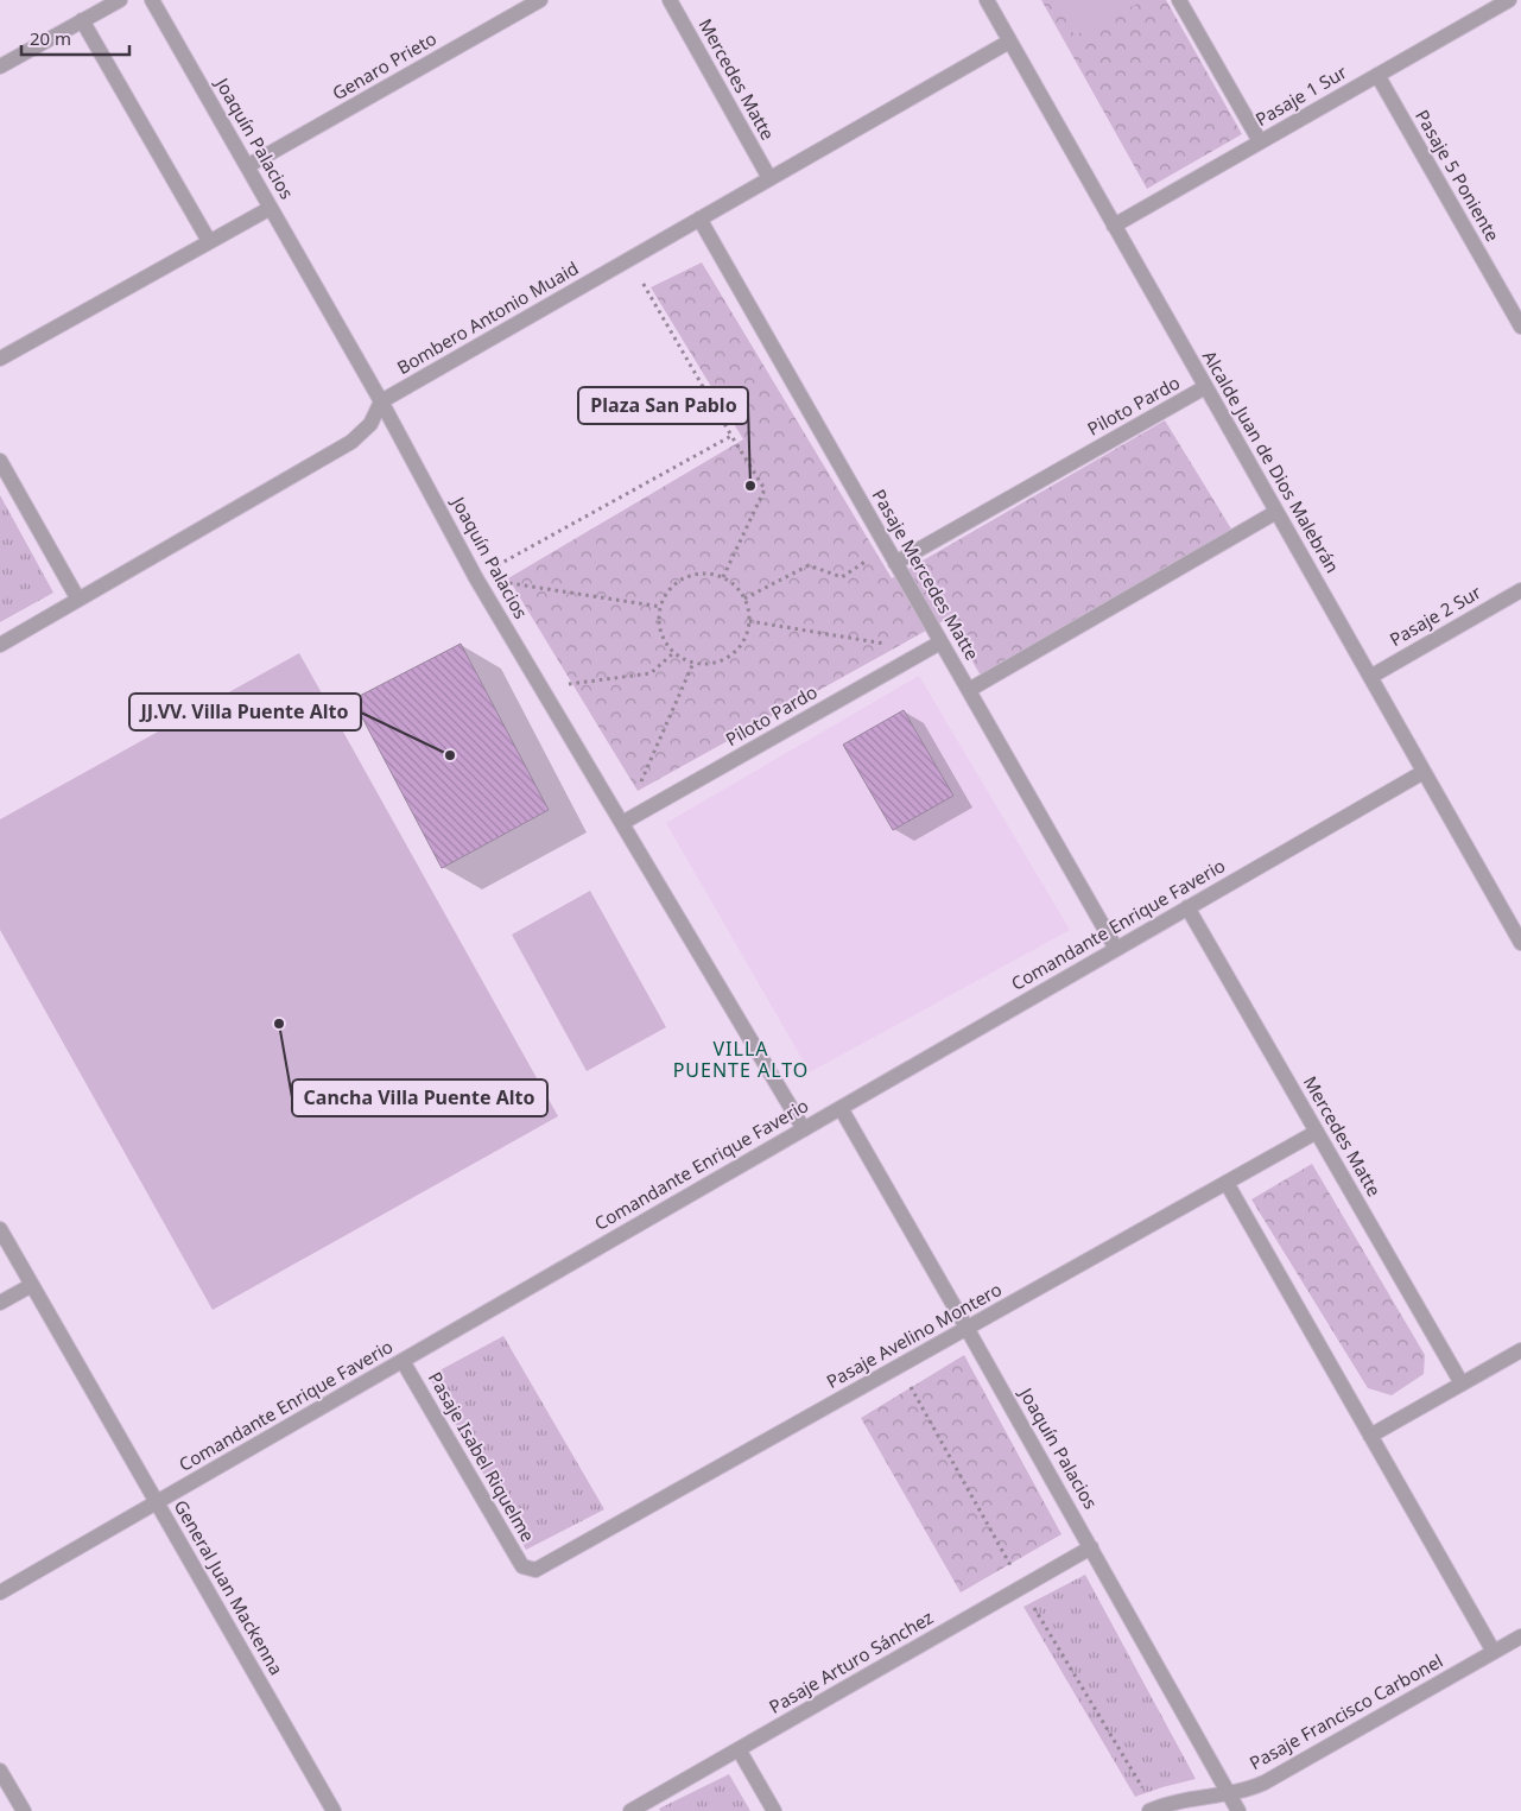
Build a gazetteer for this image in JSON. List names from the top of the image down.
{
  "streets": {
    "street": [
      "Genaro Prieto",
      "Mercedes Matte",
      "Pasaje 1 Sur",
      "Joaquín Palacios",
      "Pasaje 5 Poniente",
      "Bombero Antonio Muaid",
      "Piloto Pardo",
      "Alcalde Juan de Dios Malebrán",
      "Pasaje Mercedes Matte",
      "Pasaje 2 Sur",
      "Comandante Enrique Faverio",
      "Pasaje Avelino Montero",
      "Pasaje Isabel Riquelme",
      "General Juan Mackenna",
      "Pasaje Arturo Sánchez",
      "Pasaje Francisco Carbonel"
    ]
  },
  "crossings": [
    ["Genaro Prieto", "Joaquín Palacios"],
    ["Mercedes Matte", "Bombero Antonio Muaid"],
    ["Mercedes Matte", "Comandante Enrique Faverio"],
    ["Mercedes Matte", "Pasaje Avelino Montero"],
    ["Pasaje 1 Sur", "Pasaje 5 Poniente"],
    ["Pasaje 1 Sur", "Alcalde Juan de Dios Malebrán"],
    ["Joaquín Palacios", "Bombero Antonio Muaid"],
    ["Joaquín Palacios", "Piloto Pardo"],
    ["Joaquín Palacios", "Comandante Enrique Faverio"],
    ["Joaquín Palacios", "Pasaje Avelino Montero"],
    ["Joaquín Palacios", "Pasaje Arturo Sánchez"],
    ["Joaquín Palacios", "Pasaje Francisco Carbonel"],
    ["Bombero Antonio Muaid", "Alcalde Juan de Dios Malebrán"],
    ["Bombero Antonio Muaid", "Pasaje Mercedes Matte"],
    ["Piloto Pardo", "Alcalde Juan de Dios Malebrán"],
    ["Piloto Pardo", "Pasaje Mercedes Matte"],
    ["Alcalde Juan de Dios Malebrán", "Pasaje 2 Sur"],
    ["Alcalde Juan de Dios Malebrán", "Comandante Enrique Faverio"],
    ["Pasaje Mercedes Matte", "Comandante Enrique Faverio"],
    ["Comandante Enrique Faverio", "Pasaje Isabel Riquelme"],
    ["Comandante Enrique Faverio", "General Juan Mackenna"],
    ["Pasaje Avelino Montero", "Pasaje Isabel Riquelme"]
  ],
  "districts": ["VILLA PUENTE ALTO"],
  "places": ["Plaza San Pablo", "JJ.VV. Villa Puente Alto", "Cancha Villa Puente Alto"],
  "scale_bar": "20 m"
}
